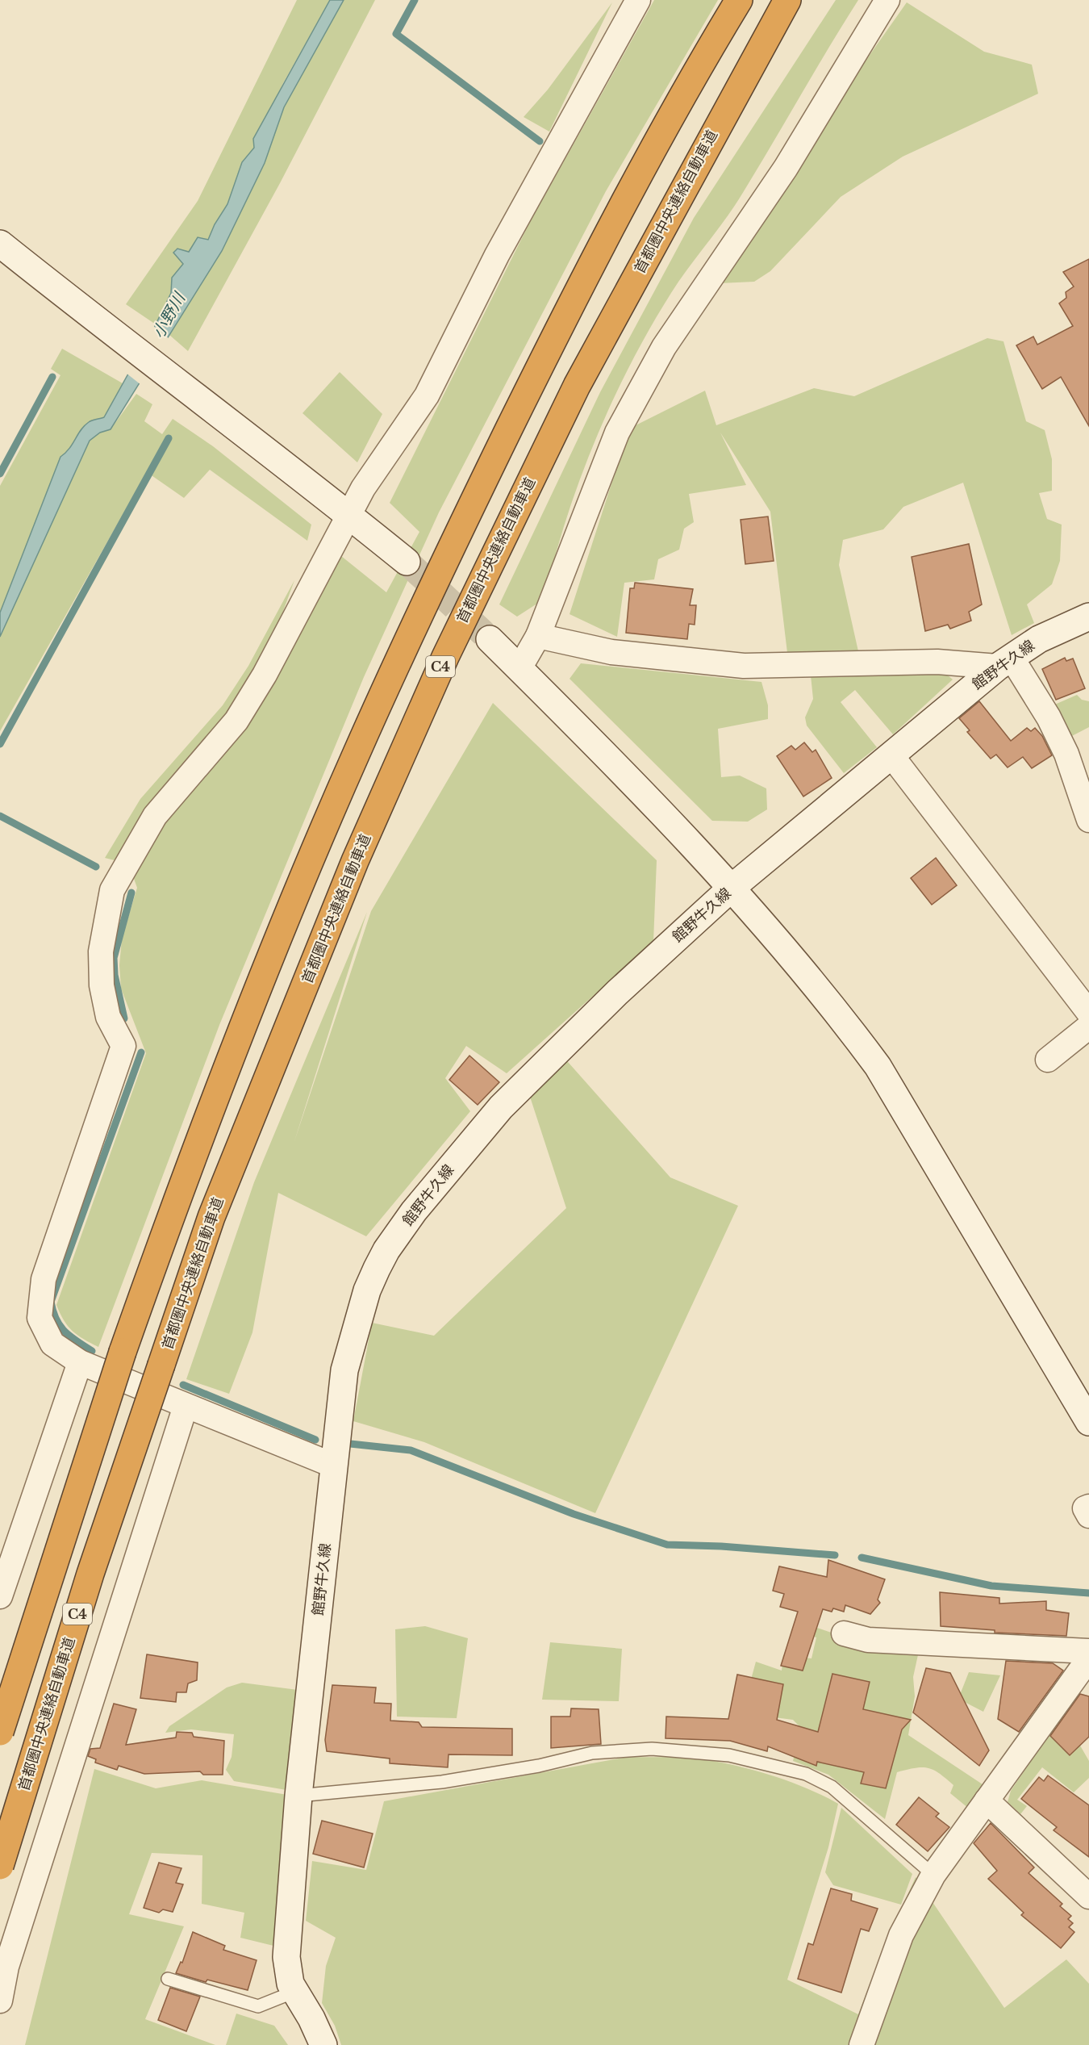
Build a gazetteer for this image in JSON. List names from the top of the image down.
{
  "streets": {
    "highway": ["首都圏中央連絡自動車道", "C4"],
    "main road": ["館野牛久線"]
  },
  "water": ["小野川"]
}
